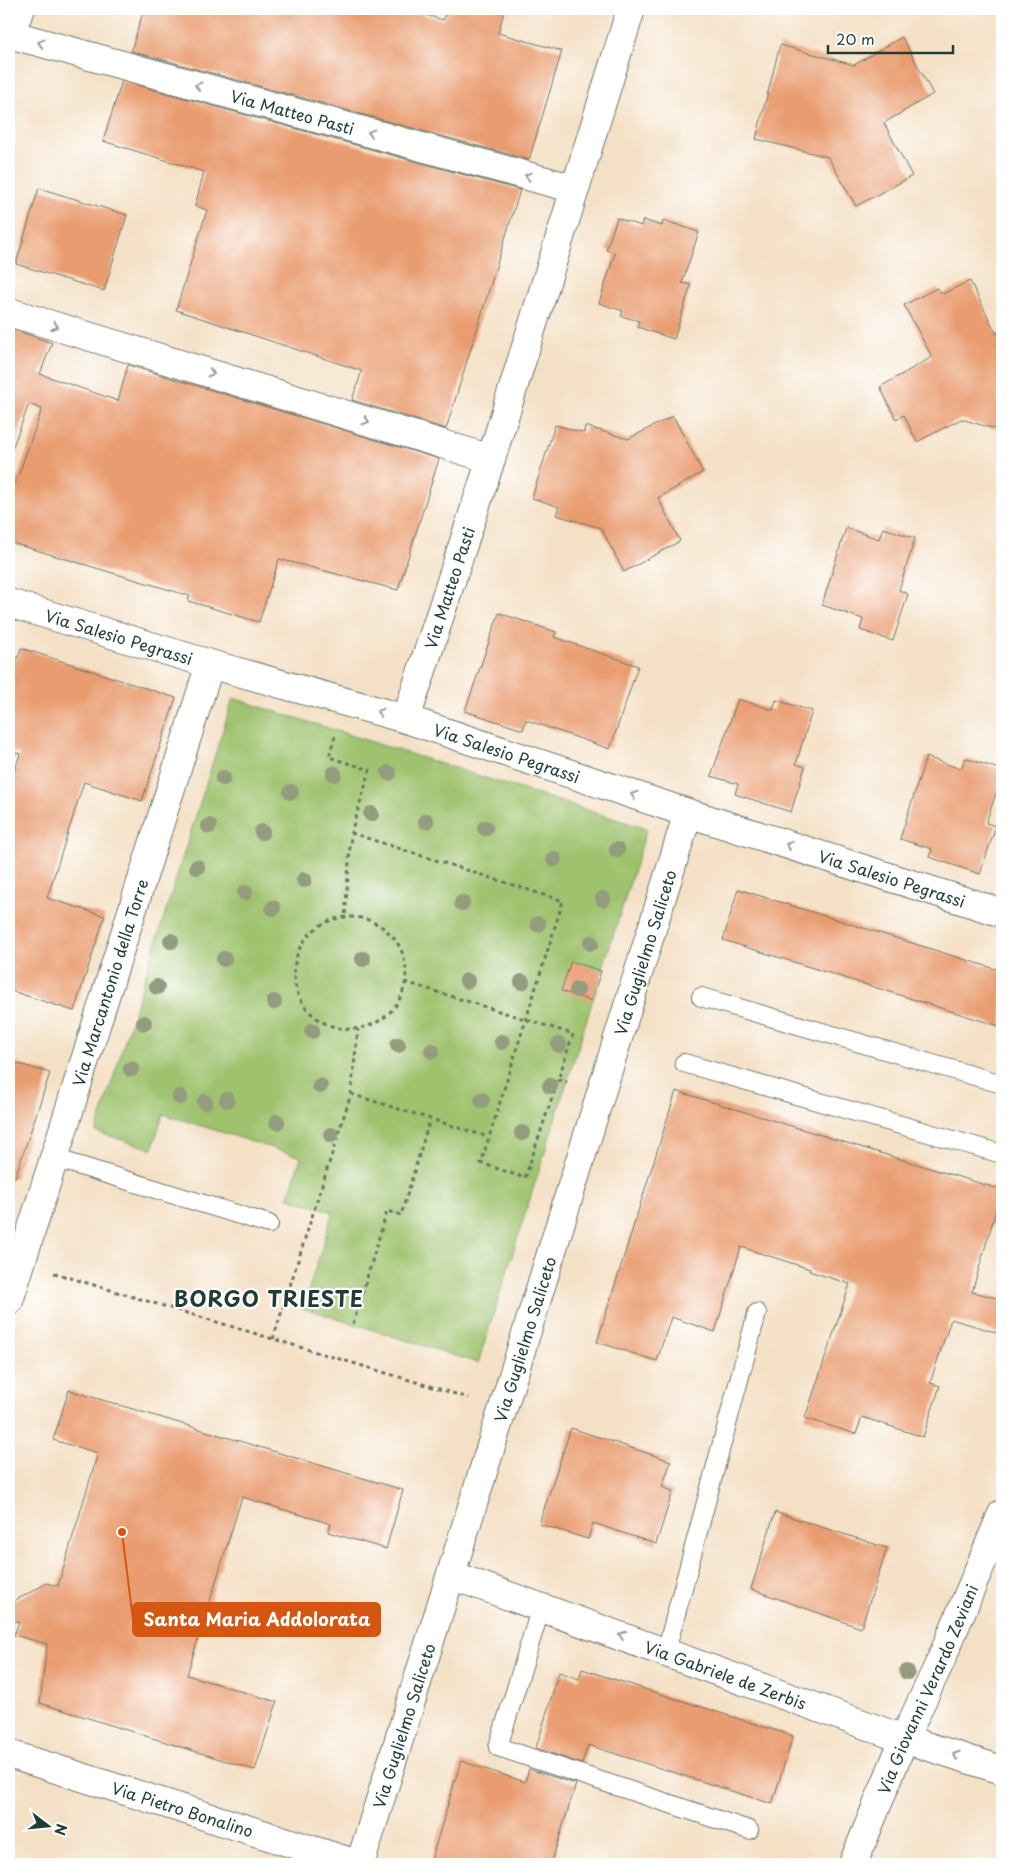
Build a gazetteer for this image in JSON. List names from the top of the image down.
{
  "streets": {
    "street": [
      "Via Matteo Pasti",
      "Via Salesio Pegrassi",
      "Via Guglielmo Saliceto",
      "Via Marcantonio della Torre",
      "Via Gabriele de Zerbis",
      "Via Giovanni Verardo Zeviani",
      "Via Pietro Bonalino"
    ]
  },
  "crossings": [
    ["Via Matteo Pasti", "Via Salesio Pegrassi"],
    ["Via Salesio Pegrassi", "Via Guglielmo Saliceto"],
    ["Via Salesio Pegrassi", "Via Marcantonio della Torre"],
    ["Via Guglielmo Saliceto", "Via Gabriele de Zerbis"],
    ["Via Guglielmo Saliceto", "Via Pietro Bonalino"],
    ["Via Gabriele de Zerbis", "Via Giovanni Verardo Zeviani"]
  ],
  "one_way": ["Via Matteo Pasti", "Via Salesio Pegrassi", "Via Gabriele de Zerbis"],
  "districts": ["BORGO TRIESTE"],
  "places": ["Santa Maria Addolorata"],
  "scale_bar": "20 m",
  "north": "right"
}
